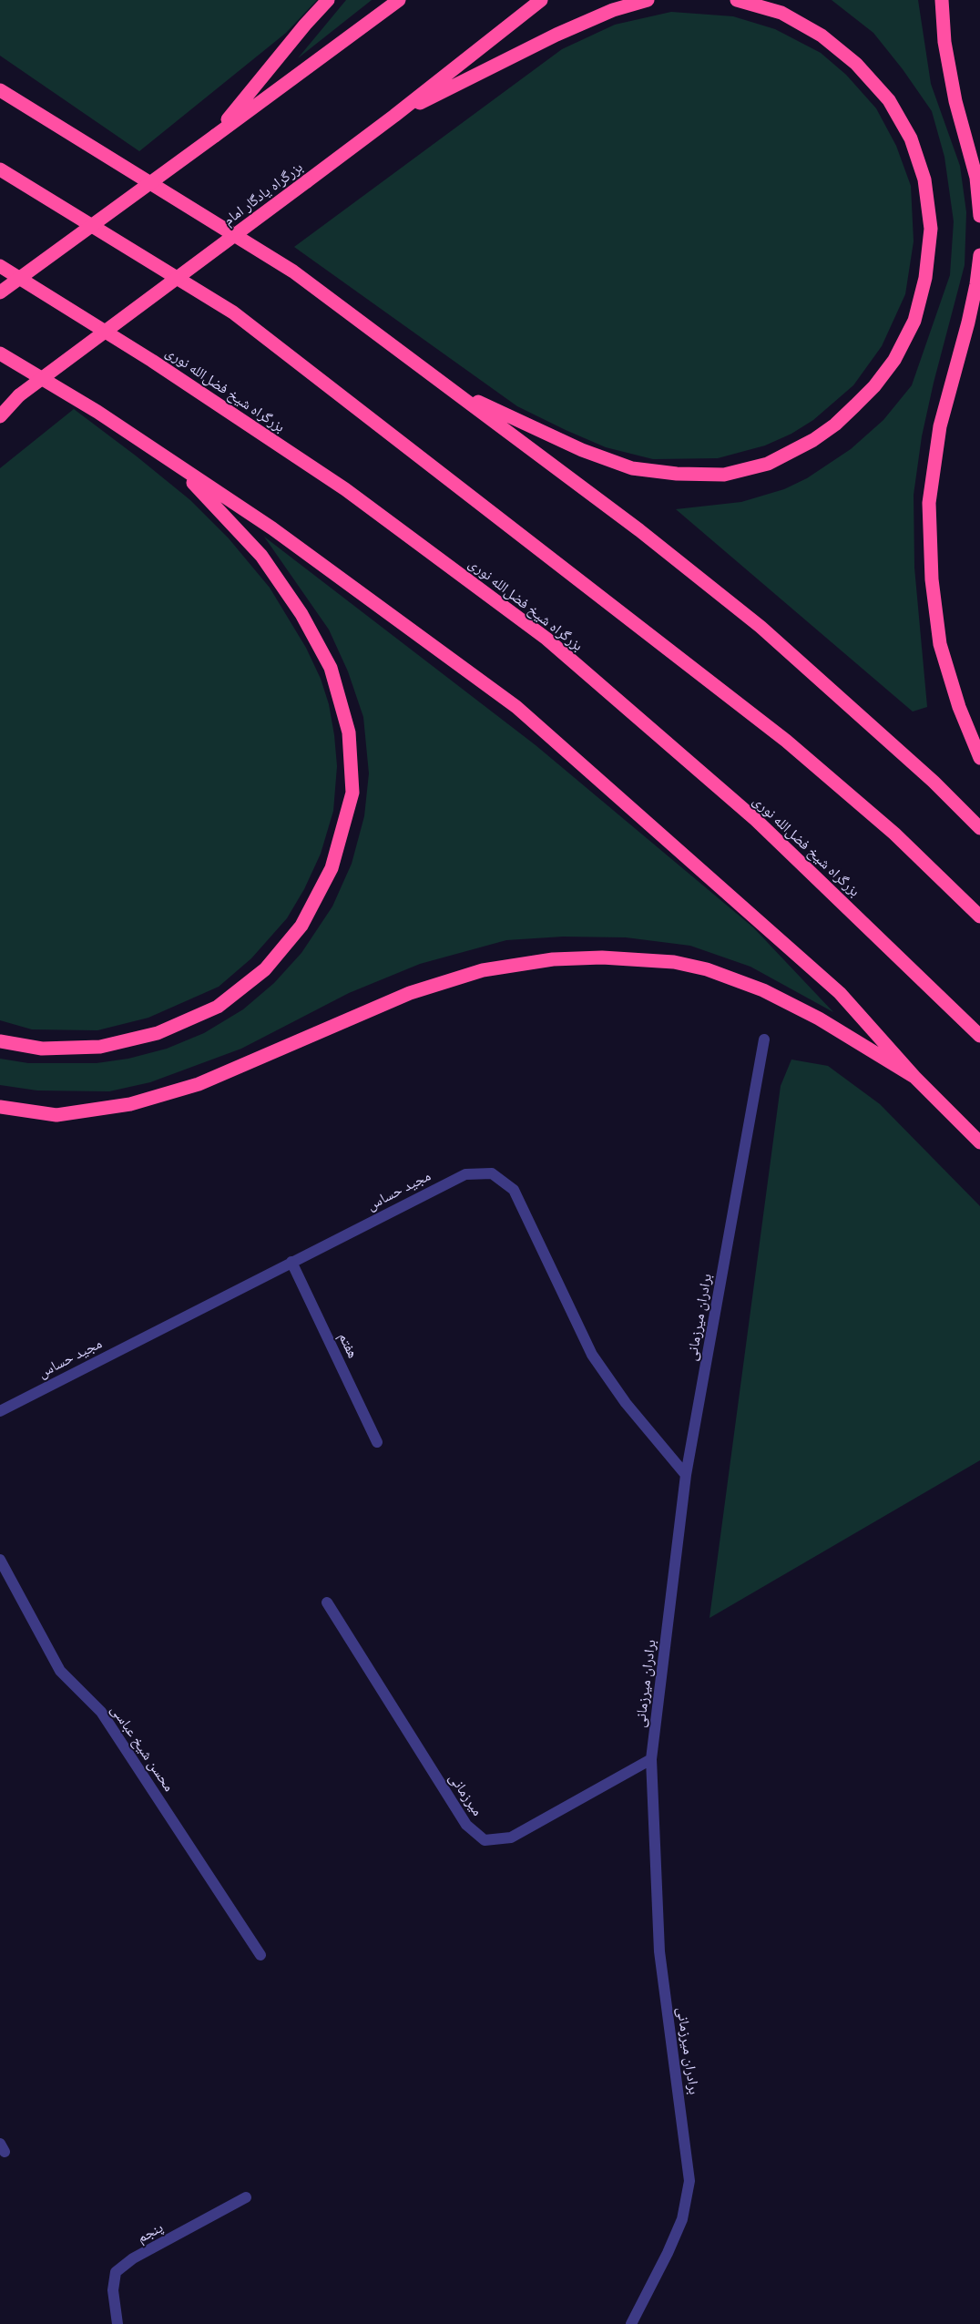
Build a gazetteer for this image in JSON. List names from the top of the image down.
{
  "streets": {
    "highway": ["بزرگراه یادگار امام", "بزرگراه شیخ فضل‌الله نوری"],
    "street": [
      "مجید حساس",
      "برادران میرزمانی",
      "هفتم",
      "محسن شیخ عباسی",
      "میرزمانی",
      "پنجم"
    ]
  },
  "crossings": [
    ["مجید حساس", "برادران میرزمانی"],
    ["مجید حساس", "هفتم"],
    ["برادران میرزمانی", "میرزمانی"]
  ]
}
